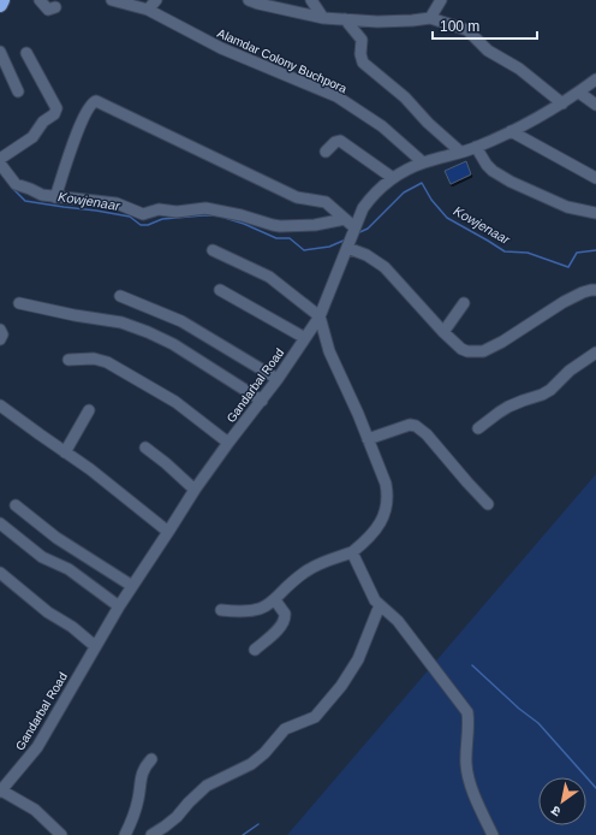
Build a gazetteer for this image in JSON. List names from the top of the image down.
{
  "streets": {
    "street": ["Alamdar Colony Buchpora", "Gandarbal Road"]
  },
  "crossings": [
    ["Alamdar Colony Buchpora", "Gandarbal Road"]
  ],
  "water": ["Kowjenaar"],
  "scale_bar": "100 m",
  "north": "bottom left"
}
